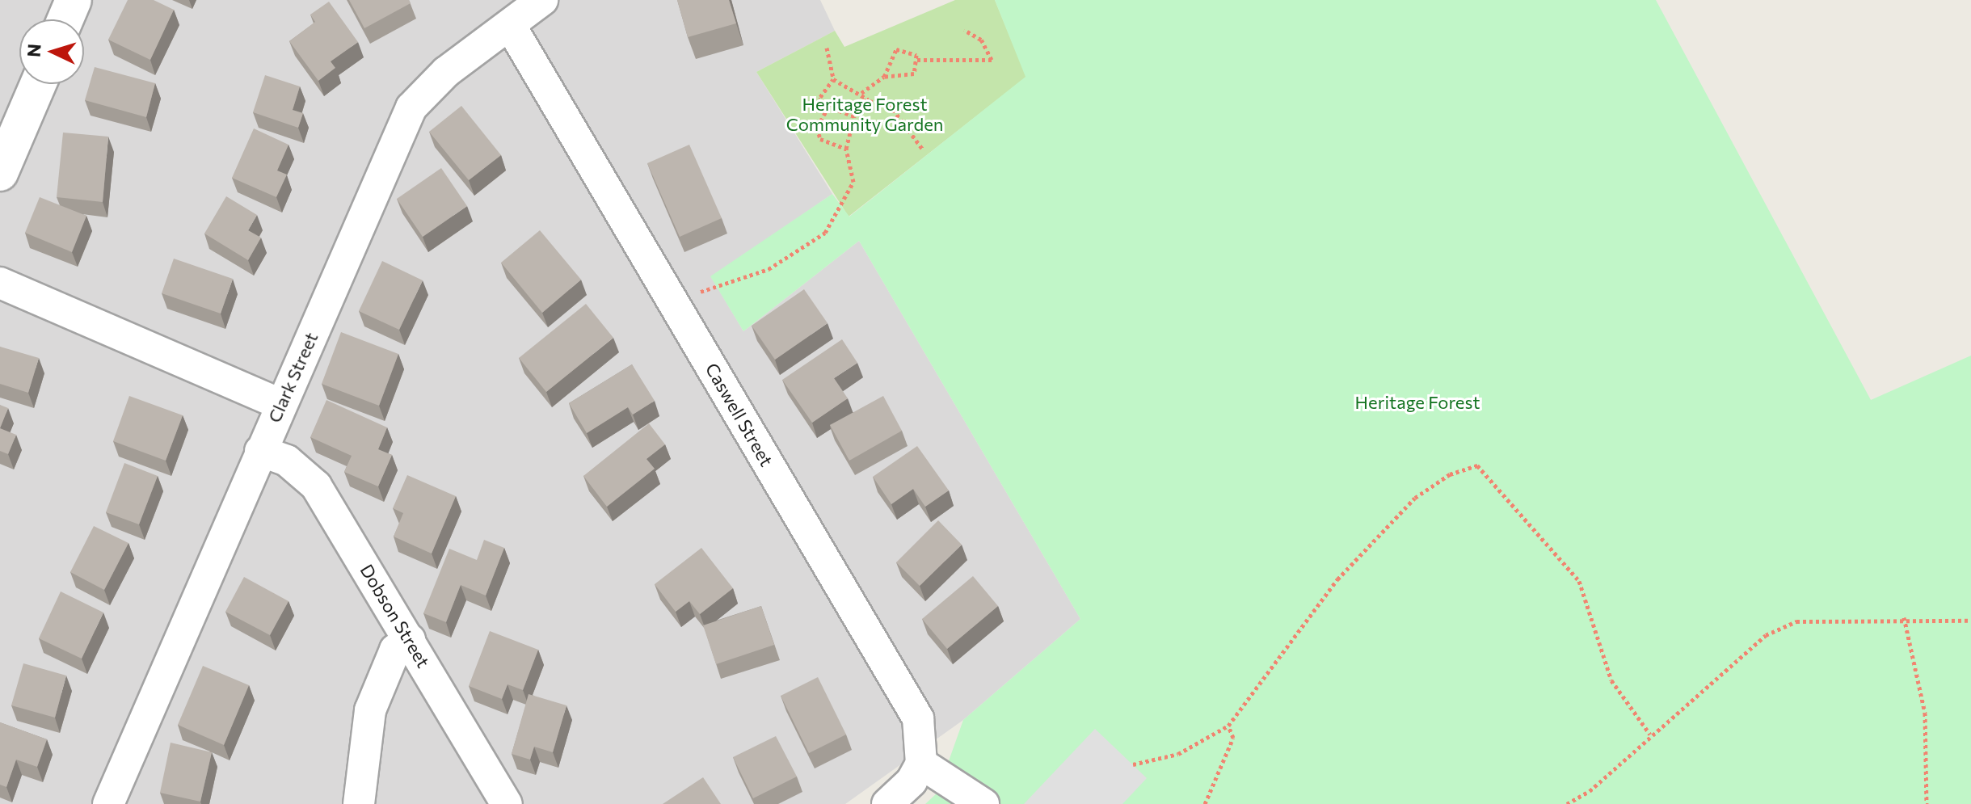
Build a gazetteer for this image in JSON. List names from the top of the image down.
{
  "streets": {
    "street": ["Clark Street", "Caswell Street", "Dobson Street"]
  },
  "crossings": [
    ["Clark Street", "Caswell Street"],
    ["Clark Street", "Dobson Street"]
  ],
  "parks": ["Heritage Forest Community Garden", "Heritage Forest"],
  "north": "left"
}
